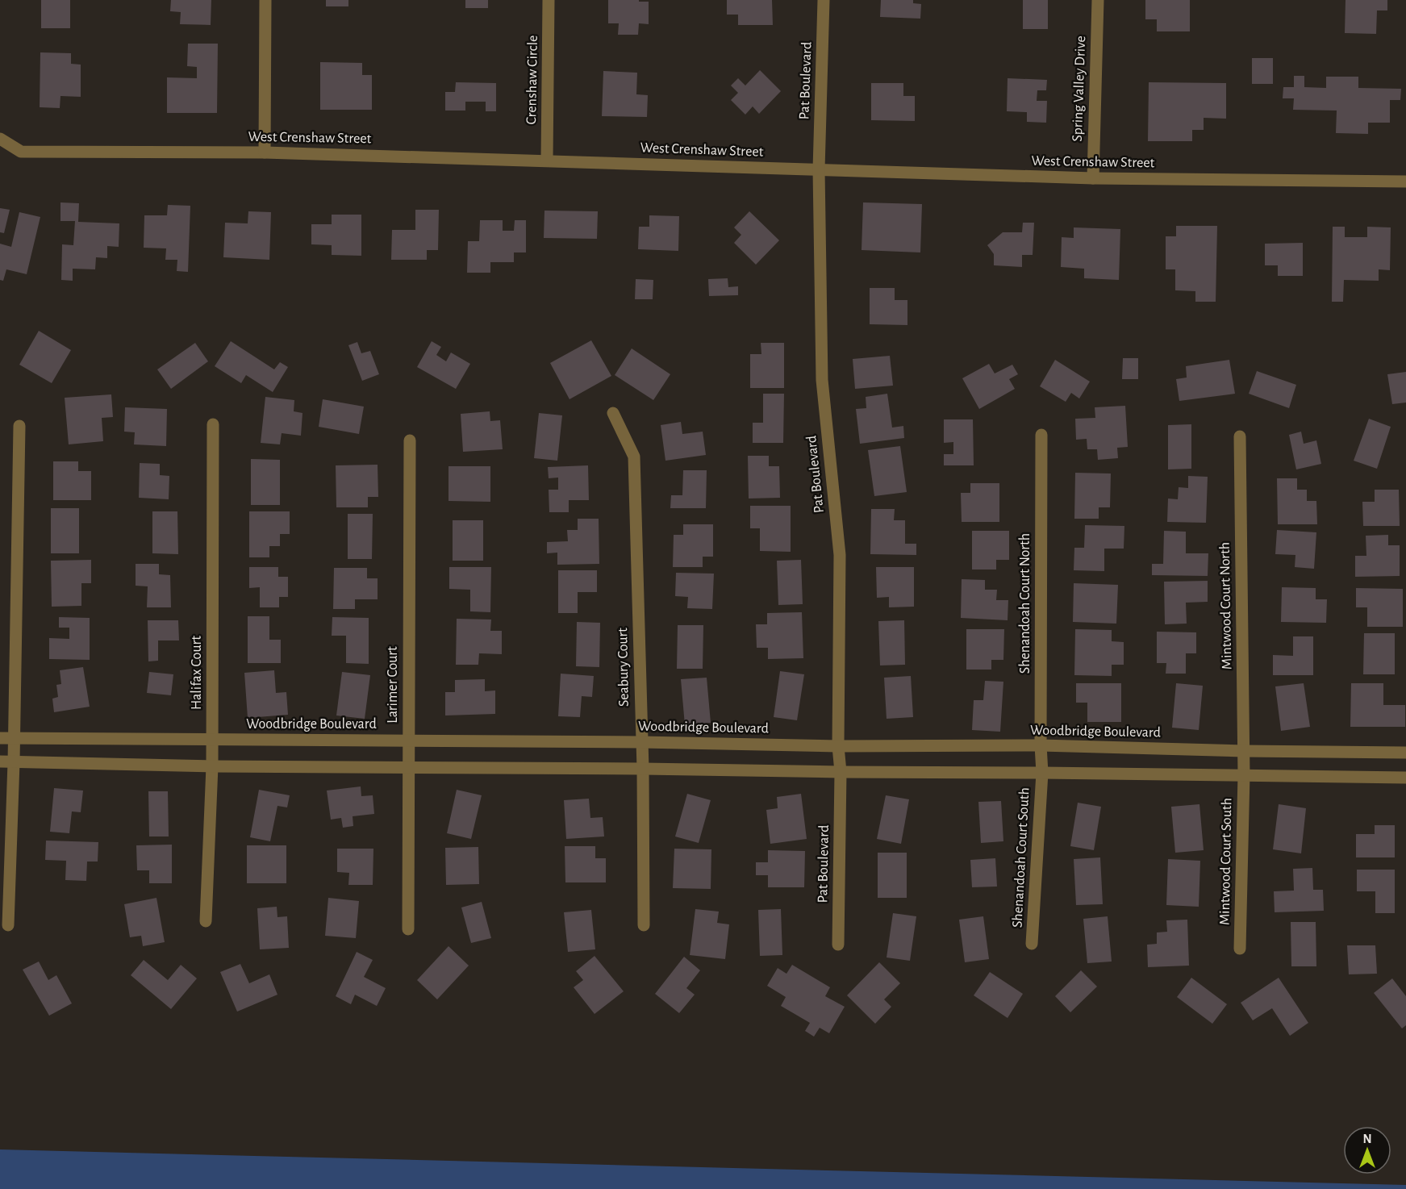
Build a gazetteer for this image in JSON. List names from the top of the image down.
{
  "streets": {
    "street": [
      "Crenshaw Circle",
      "Pat Boulevard",
      "Spring Valley Drive",
      "West Crenshaw Street",
      "Shenandoah Court North",
      "Mintwood Court North",
      "Seabury Court",
      "Halifax Court",
      "Larimer Court",
      "Woodbridge Boulevard",
      "Shenandoah Court South",
      "Mintwood Court South"
    ]
  },
  "crossings": [
    ["Crenshaw Circle", "West Crenshaw Street"],
    ["Pat Boulevard", "West Crenshaw Street"],
    ["Pat Boulevard", "Woodbridge Boulevard"],
    ["Spring Valley Drive", "West Crenshaw Street"],
    ["Shenandoah Court North", "Woodbridge Boulevard"],
    ["Shenandoah Court North", "Shenandoah Court South"],
    ["Mintwood Court North", "Woodbridge Boulevard"],
    ["Mintwood Court North", "Mintwood Court South"],
    ["Seabury Court", "Woodbridge Boulevard"],
    ["Halifax Court", "Woodbridge Boulevard"],
    ["Larimer Court", "Woodbridge Boulevard"]
  ],
  "north": "top"
}
